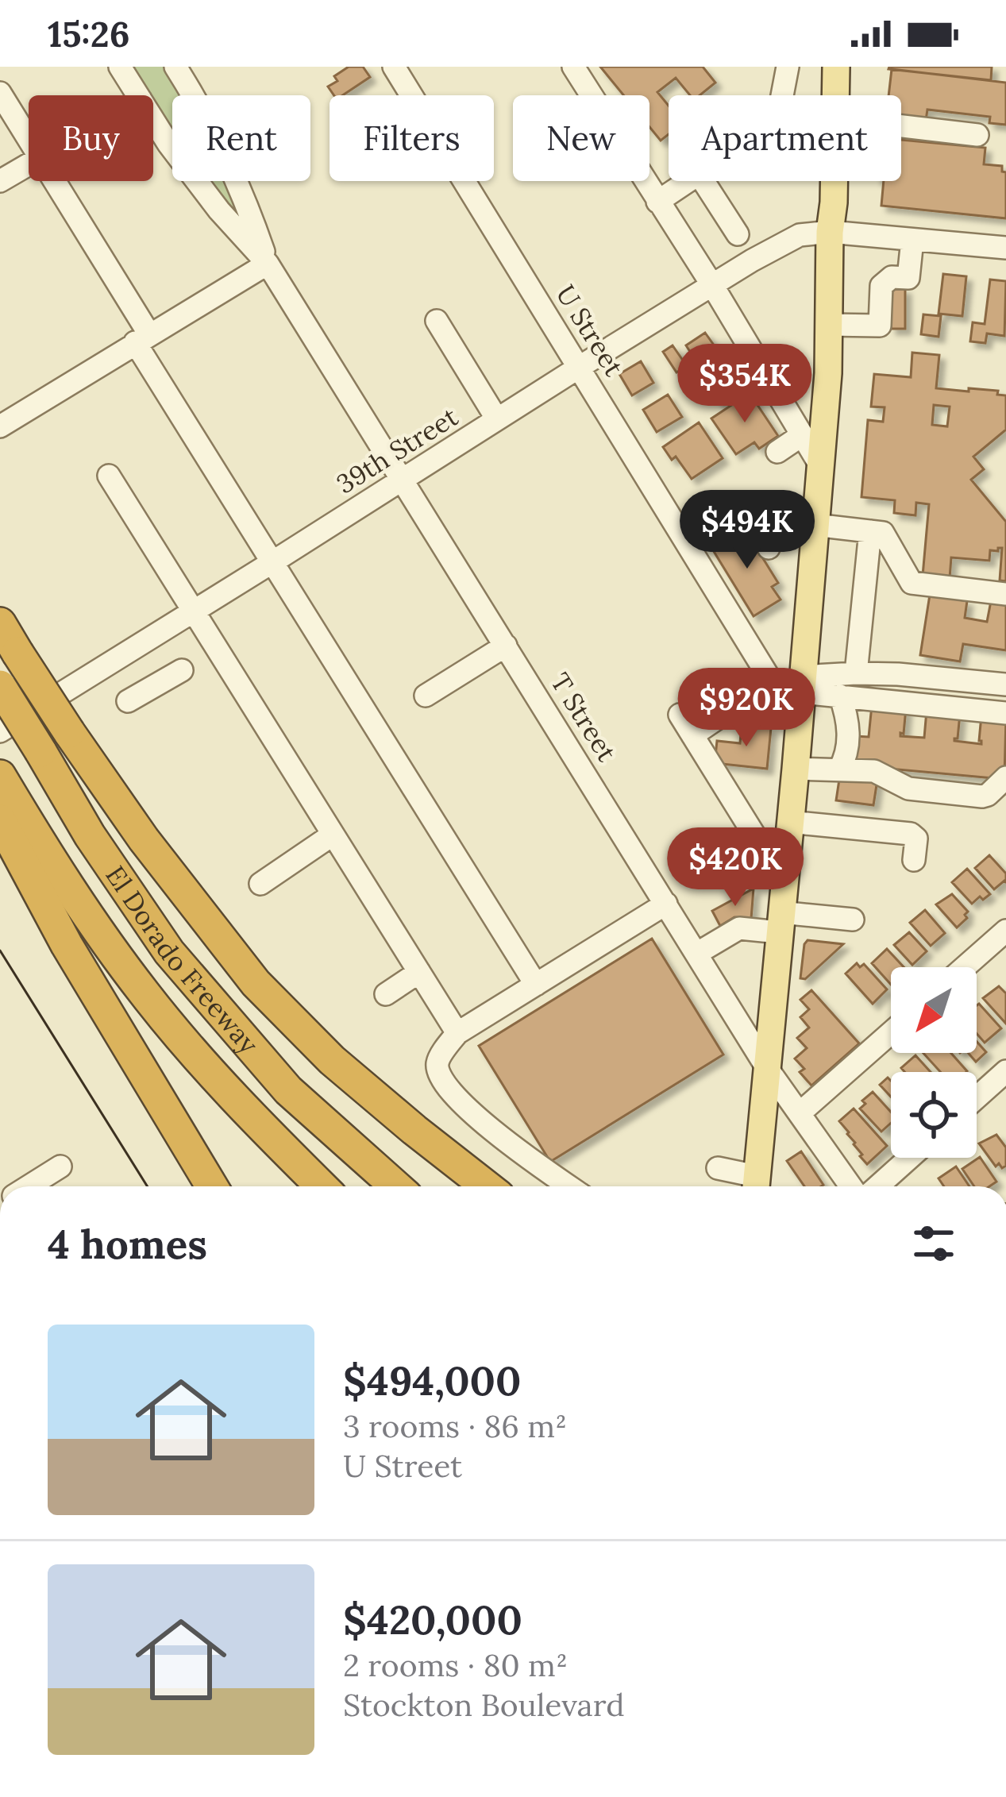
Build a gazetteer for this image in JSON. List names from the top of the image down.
{
  "streets": {
    "highway": ["El Dorado Freeway"],
    "street": ["U Street", "39th Street", "T Street"]
  },
  "crossings": [
    ["U Street", "39th Street"],
    ["39th Street", "T Street"]
  ],
  "north": "bottom left",
  "page": {
    "status": "15:26",
    "chip": [
      "Buy",
      "Rent",
      "Filters",
      "New",
      "Apartment"
    ],
    "price": [
      "$354K",
      "$494K",
      "$920K",
      "$420K"
    ],
    "heading": "4 homes",
    "list": [
      {
        "name": "$494,000",
        "note": "3 rooms · 86 m² · U Street"
      },
      {
        "name": "$420,000",
        "note": "2 rooms · 80 m² · Stockton Boulevard"
      }
    ]
  }
}
